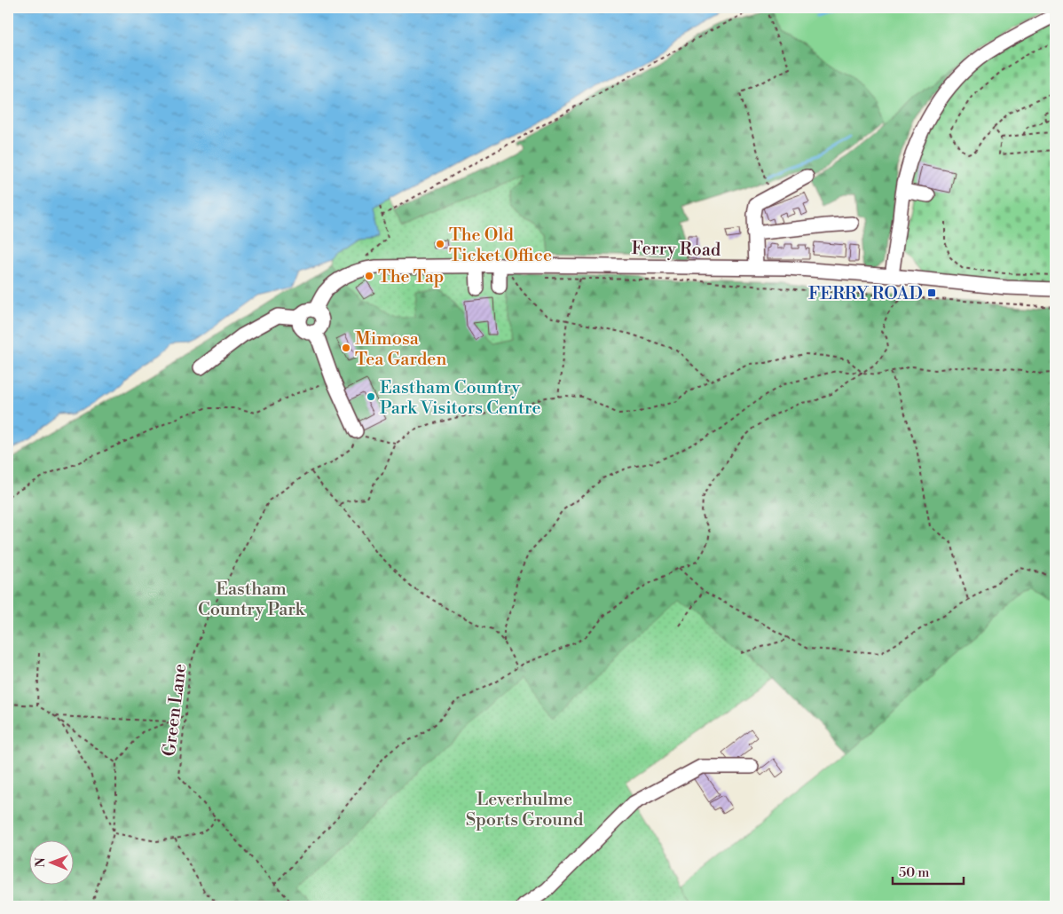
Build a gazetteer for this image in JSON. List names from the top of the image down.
{
  "streets": {
    "street": ["Ferry Road"],
    "path": ["Green Lane"]
  },
  "parks": ["Eastham Country Park", "Leverhulme Sports Ground"],
  "places": {
    "other": [
      "The Old Ticket Office",
      "The Tap",
      "Mimosa Tea Garden",
      "Eastham Country Park Visitors Centre"
    ],
    "transit": ["FERRY ROAD"]
  },
  "scale_bar": "50 m",
  "north": "left"
}
